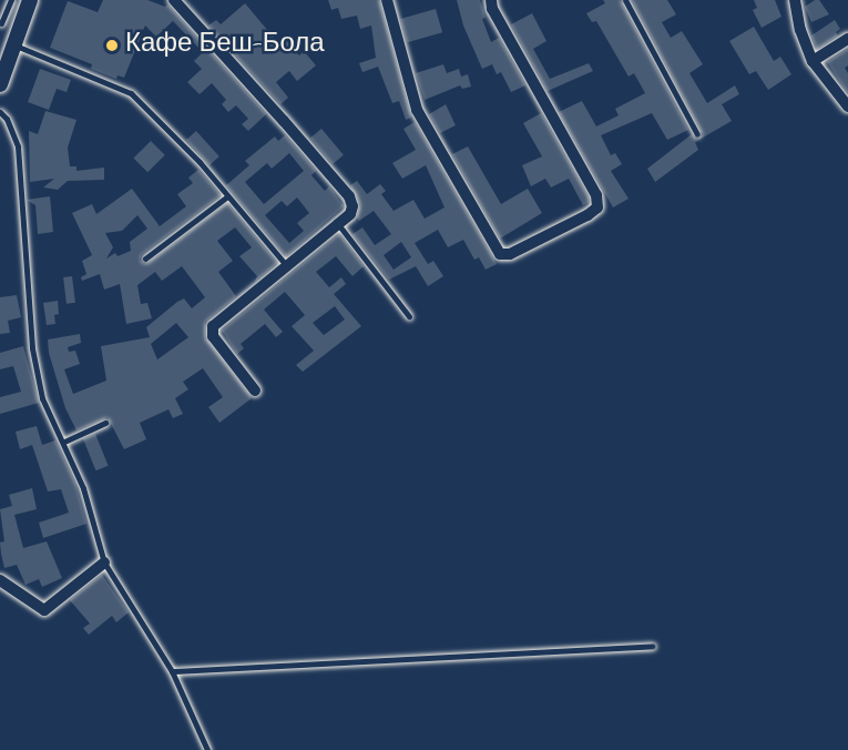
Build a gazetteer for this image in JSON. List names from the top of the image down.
{
  "places": ["Кафе Беш-Бола"]
}
